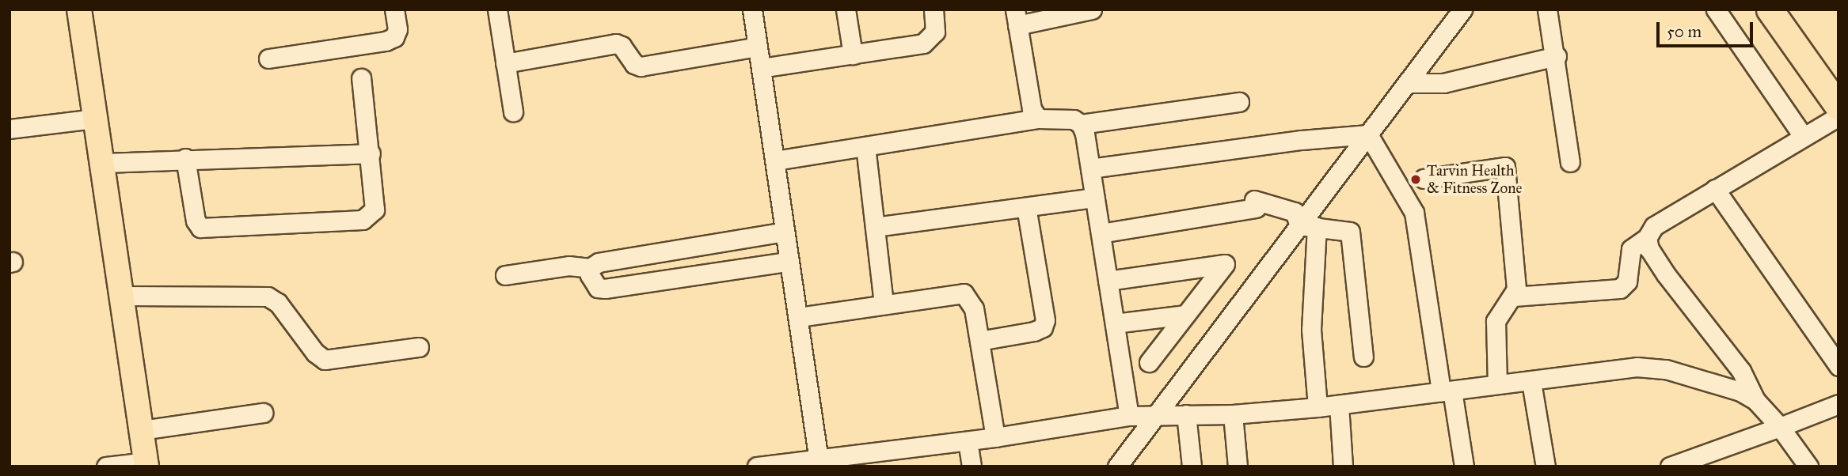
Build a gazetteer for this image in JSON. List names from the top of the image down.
{
  "places": ["Tarvin Health & Fitness Zone"],
  "scale_bar": "50 m"
}
